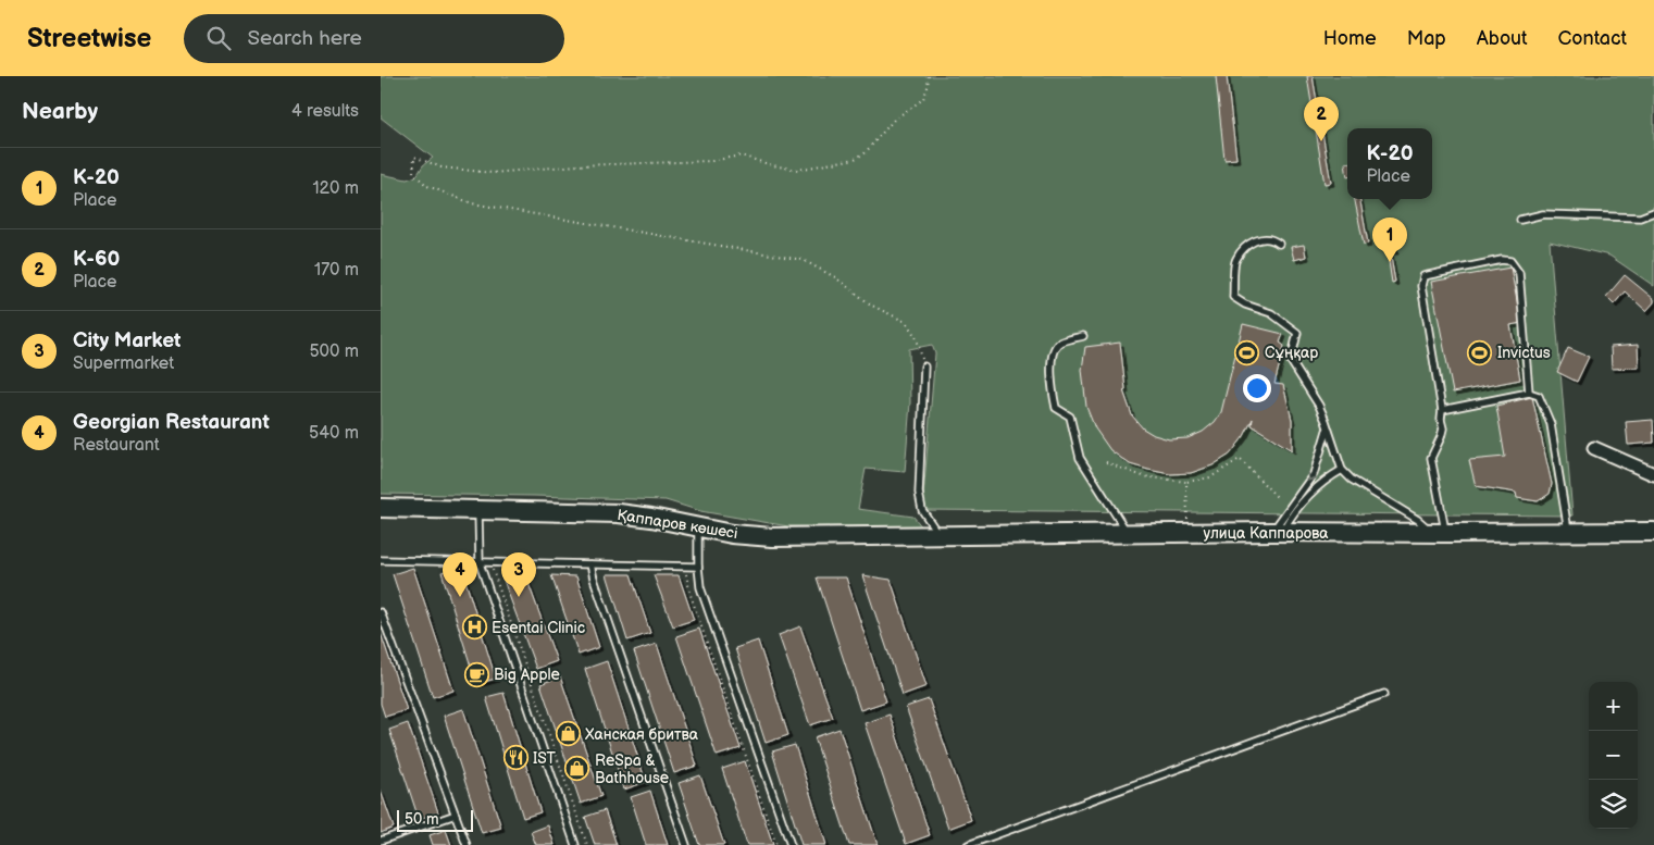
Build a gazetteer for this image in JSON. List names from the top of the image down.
{
  "streets": {
    "street": ["Қаппаров көшесі", "улица Каппарова"]
  },
  "crossings": [
    ["Қаппаров көшесі", "улица Каппарова"]
  ],
  "places": {
    "sports": ["Сұңқар", "Invictus"],
    "hospital": ["Esentai Clinic"],
    "cafe": ["Big Apple"],
    "shop": ["Ханская бритва", "ReSpa & Bathhouse"],
    "restaurant": ["IST"]
  },
  "scale_bar": "50 m",
  "page": {
    "header": "Streetwise",
    "search": "Search here",
    "nav": [
      "Home",
      "Map",
      "About",
      "Contact"
    ],
    "heading": ["Nearby", "4 results"],
    "pins": [
      "2",
      "1",
      "3",
      "4"
    ],
    "popup": ["K-20", "Place"],
    "list": [
      {
        "mark": "1",
        "name": "K-20",
        "note": "Place",
        "value": "120 m"
      },
      {
        "mark": "2",
        "name": "K-60",
        "note": "Place",
        "value": "170 m"
      },
      {
        "mark": "3",
        "name": "City Market",
        "note": "Supermarket",
        "value": "500 m"
      },
      {
        "mark": "4",
        "name": "Georgian Restaurant",
        "note": "Restaurant",
        "value": "540 m"
      }
    ],
    "map_buttons": ["+", "−"],
    "scale": "50 m"
  }
}
